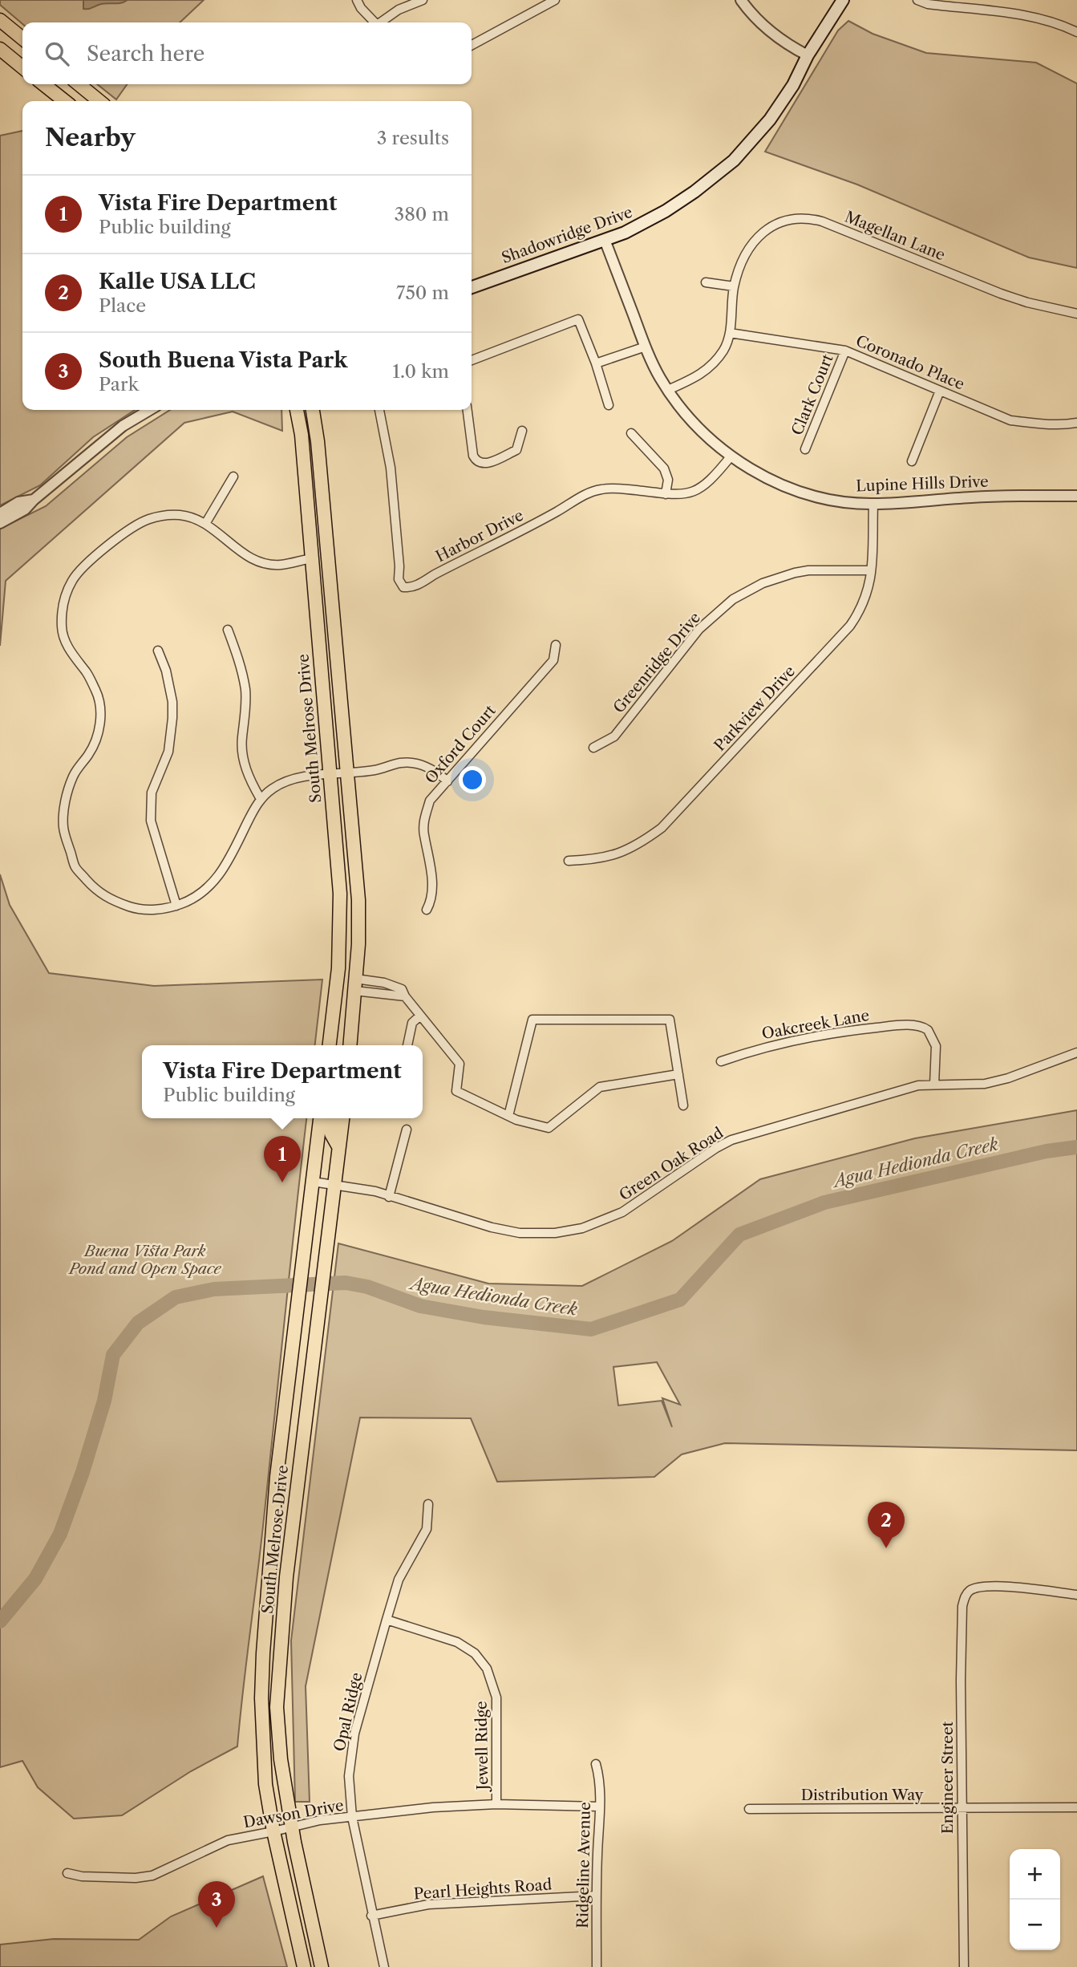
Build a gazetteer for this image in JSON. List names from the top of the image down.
{
  "streets": {
    "main road": ["Shadowridge Drive", "South Melrose Drive"],
    "street": [
      "Magellan Lane",
      "Coronado Place",
      "Clark Court",
      "Lupine Hills Drive",
      "Harbor Drive",
      "Greenridge Drive",
      "Parkview Drive",
      "Oxford Court",
      "Oakcreek Lane",
      "Green Oak Road",
      "Opal Ridge",
      "Jewell Ridge",
      "Engineer Street",
      "Distribution Way",
      "Dawson Drive",
      "Ridgeline Avenue",
      "Pearl Heights Road"
    ]
  },
  "crossings": [
    ["Shadowridge Drive", "Lupine Hills Drive"],
    ["Magellan Lane", "Coronado Place"],
    ["Magellan Lane", "Lupine Hills Drive"],
    ["Coronado Place", "Clark Court"],
    ["Lupine Hills Drive", "Harbor Drive"],
    ["Lupine Hills Drive", "Parkview Drive"],
    ["Greenridge Drive", "Parkview Drive"],
    ["South Melrose Drive", "Green Oak Road"],
    ["South Melrose Drive", "Dawson Drive"],
    ["Oakcreek Lane", "Green Oak Road"],
    ["Opal Ridge", "Jewell Ridge"],
    ["Opal Ridge", "Dawson Drive"],
    ["Opal Ridge", "Pearl Heights Road"],
    ["Jewell Ridge", "Dawson Drive"],
    ["Engineer Street", "Distribution Way"],
    ["Dawson Drive", "Ridgeline Avenue"],
    ["Ridgeline Avenue", "Pearl Heights Road"]
  ],
  "water": ["Agua Hedionda Creek"],
  "parks": ["Buena Vista Park Pond and Open Space"],
  "page": {
    "search": "Search here",
    "heading": ["Nearby", "3 results"],
    "list": [
      {
        "mark": "1",
        "name": "Vista Fire Department",
        "note": "Public building",
        "value": "380 m"
      },
      {
        "mark": "2",
        "name": "Kalle USA LLC",
        "note": "Place",
        "value": "750 m"
      },
      {
        "mark": "3",
        "name": "South Buena Vista Park",
        "note": "Park",
        "value": "1.0 km"
      }
    ],
    "popup": ["Vista Fire Department", "Public building"],
    "pins": ["1", "2", "3"],
    "map_buttons": ["+", "−"]
  }
}
